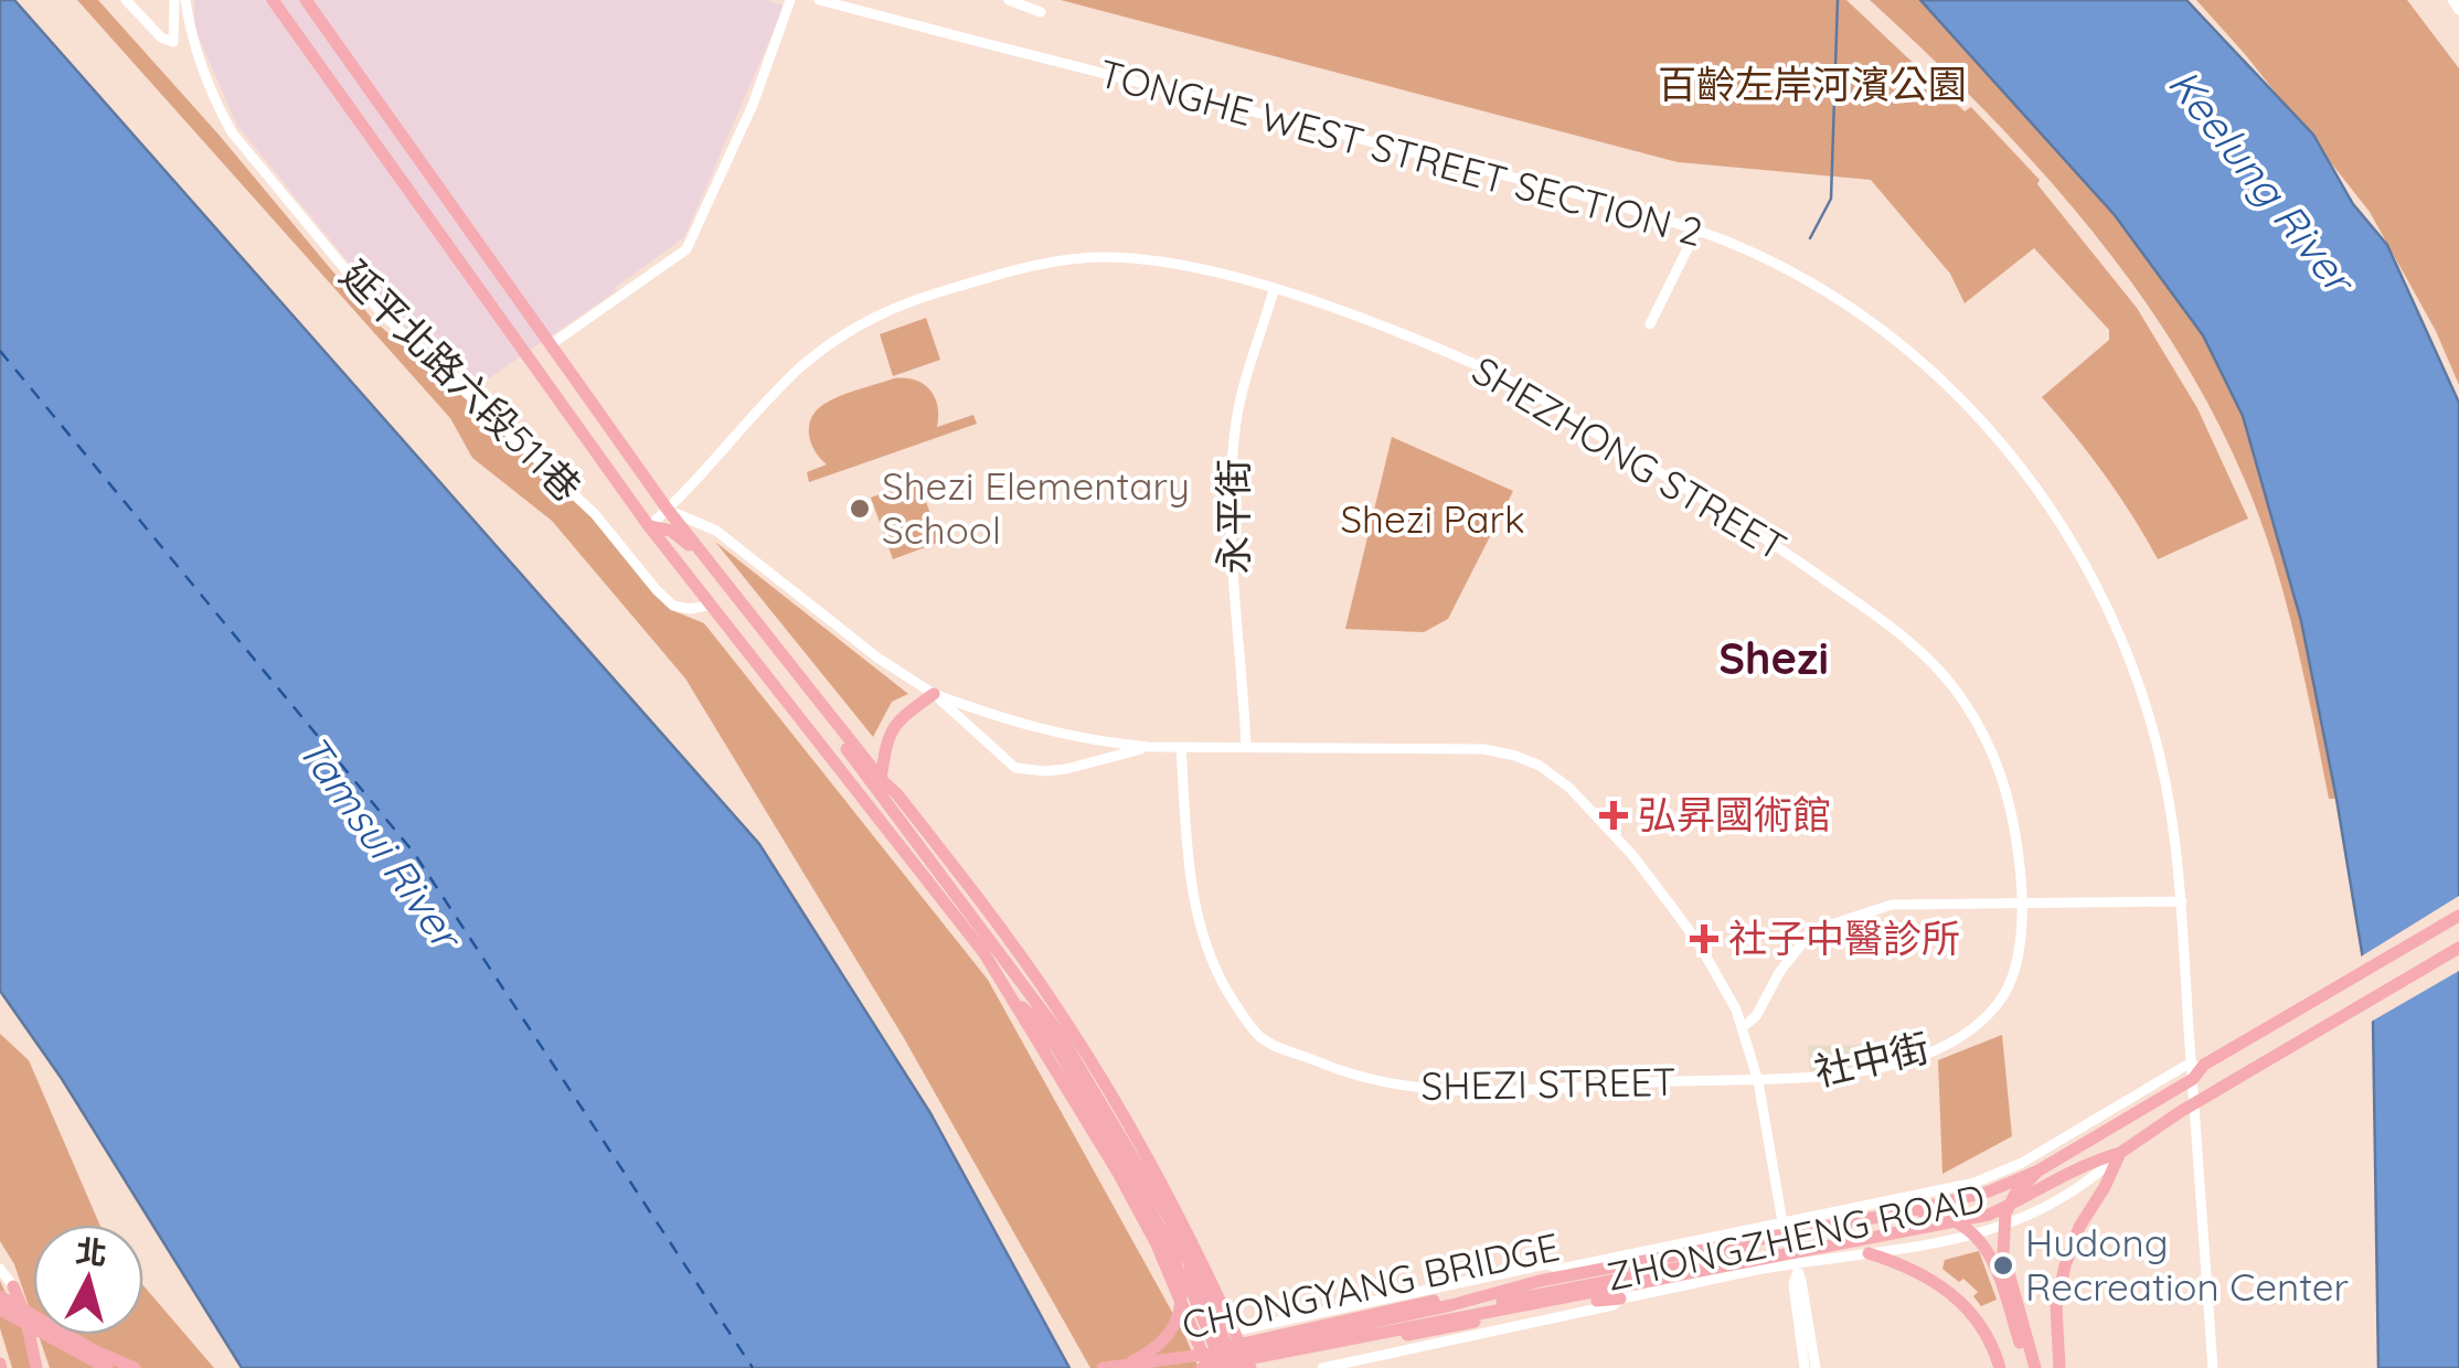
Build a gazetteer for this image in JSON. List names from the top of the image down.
{
  "streets": {
    "main road": ["ZHONGZHENG ROAD", "CHONGYANG BRIDGE"],
    "street": [
      "TONGHE WEST STREET SECTION 2",
      "延平北路六段511巷",
      "SHEZHONG STREET",
      "永平街",
      "社中街",
      "SHEZI STREET"
    ]
  },
  "crossings": [
    ["SHEZHONG STREET", "永平街"],
    ["SHEZHONG STREET", "社中街"],
    ["社中街", "SHEZI STREET"],
    ["ZHONGZHENG ROAD", "CHONGYANG BRIDGE"]
  ],
  "districts": ["Shezi"],
  "water": ["Keelung River", "Tamsui River"],
  "parks": ["百齡左岸河濱公園", "Shezi Park"],
  "places": {
    "other": ["Shezi Elementary School", "Hudong Recreation Center"],
    "health": ["弘昇國術館", "社子中醫診所"]
  },
  "north": "top"
}
